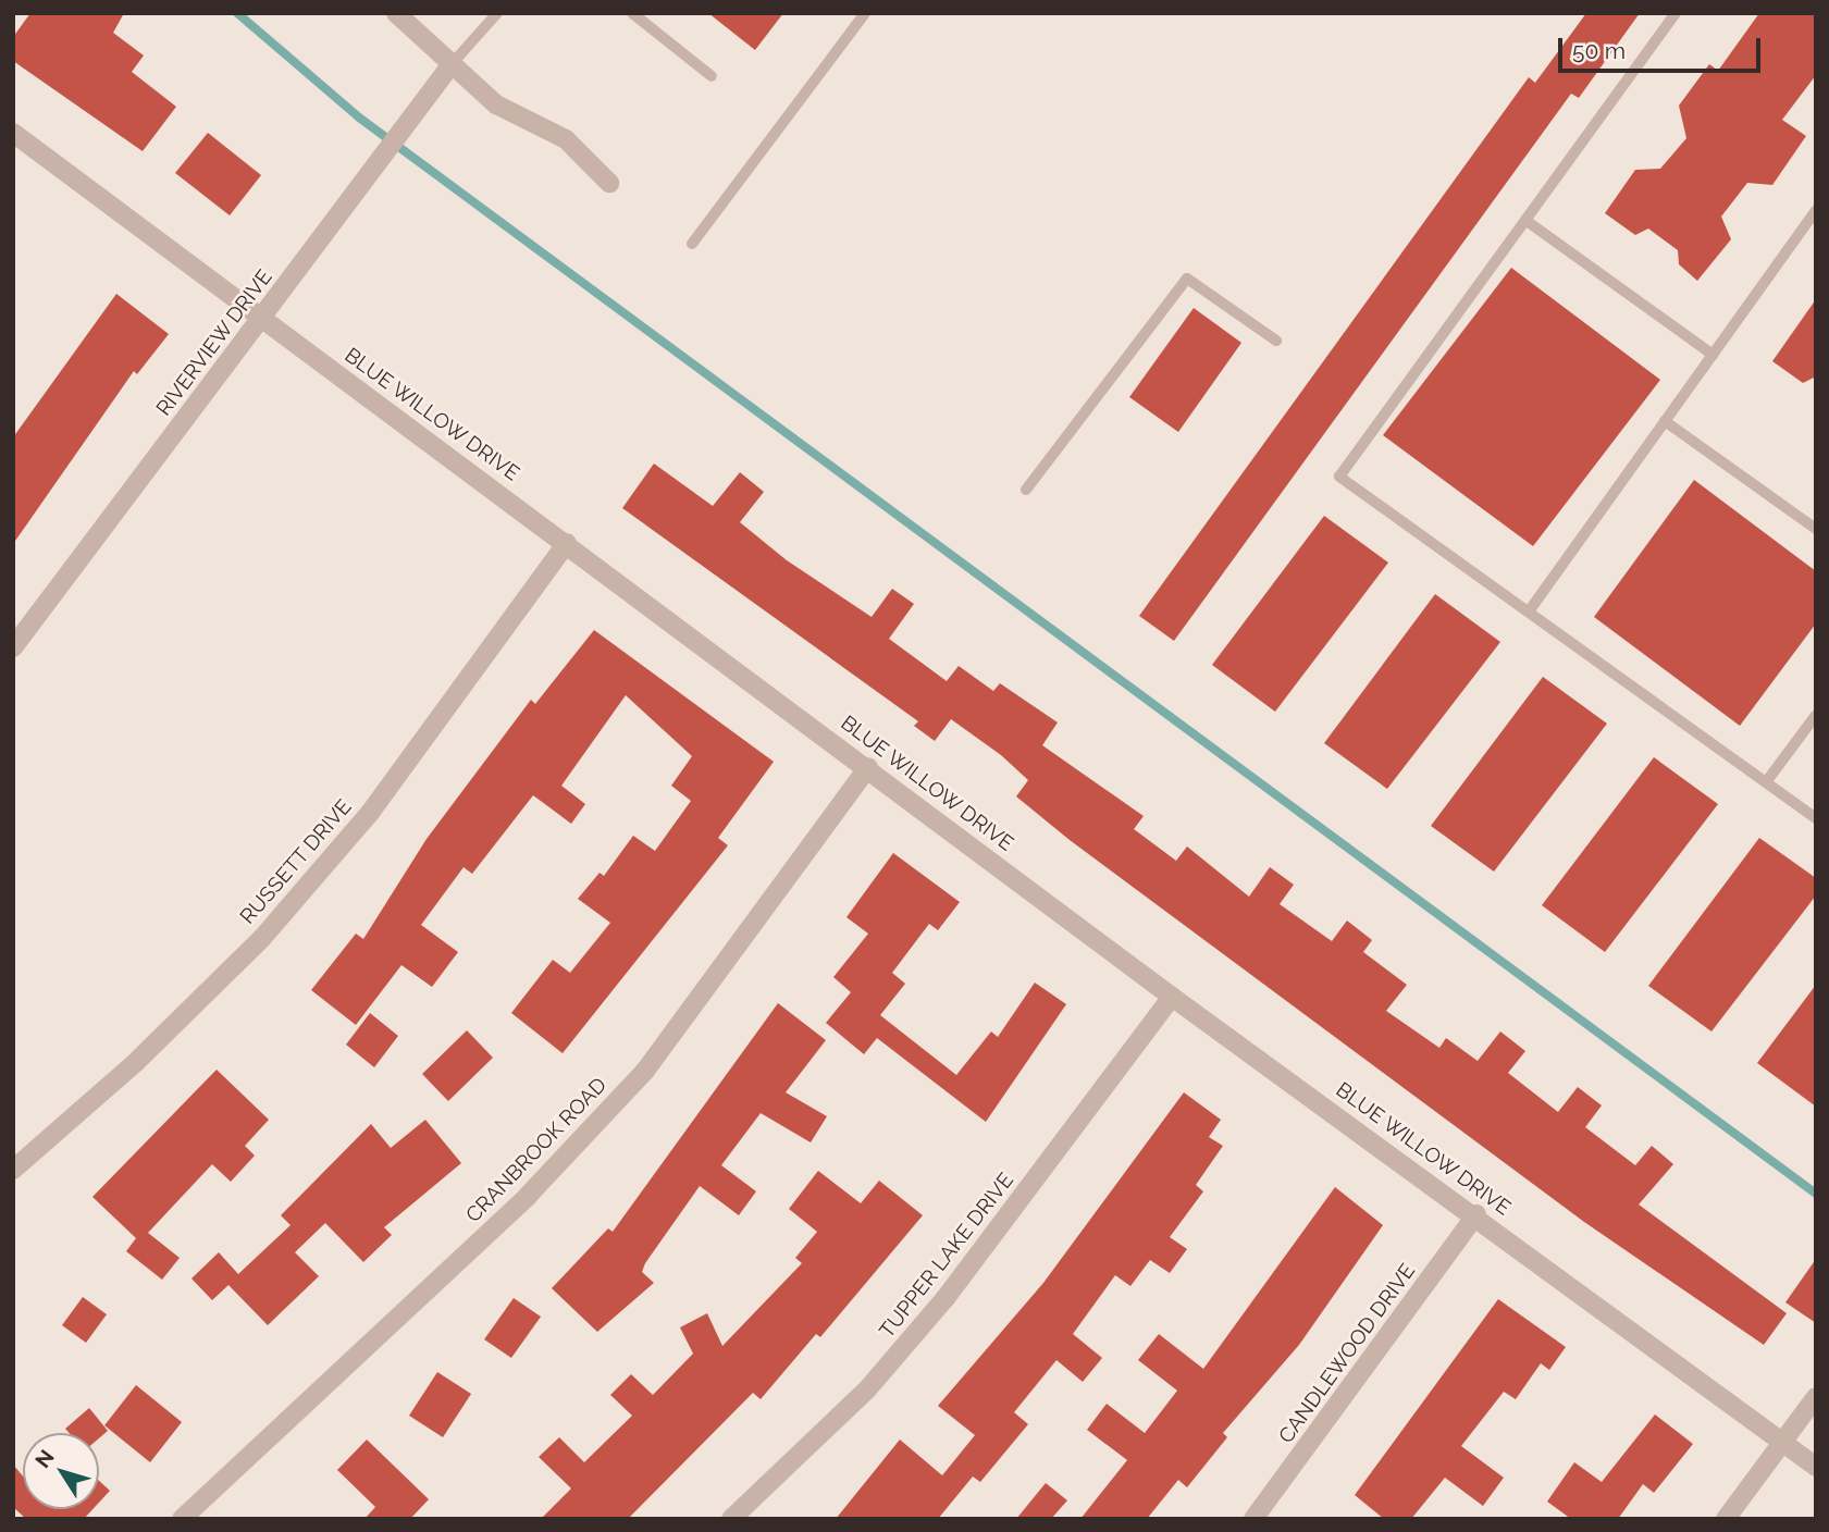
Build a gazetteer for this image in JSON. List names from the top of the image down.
{
  "streets": {
    "street": [
      "RIVERVIEW DRIVE",
      "BLUE WILLOW DRIVE",
      "RUSSETT DRIVE",
      "CRANBROOK ROAD",
      "TUPPER LAKE DRIVE",
      "CANDLEWOOD DRIVE"
    ]
  },
  "crossings": [
    ["RIVERVIEW DRIVE", "BLUE WILLOW DRIVE"],
    ["BLUE WILLOW DRIVE", "RUSSETT DRIVE"],
    ["BLUE WILLOW DRIVE", "CRANBROOK ROAD"],
    ["BLUE WILLOW DRIVE", "TUPPER LAKE DRIVE"],
    ["BLUE WILLOW DRIVE", "CANDLEWOOD DRIVE"]
  ],
  "scale_bar": "50 m",
  "north": "top left"
}
